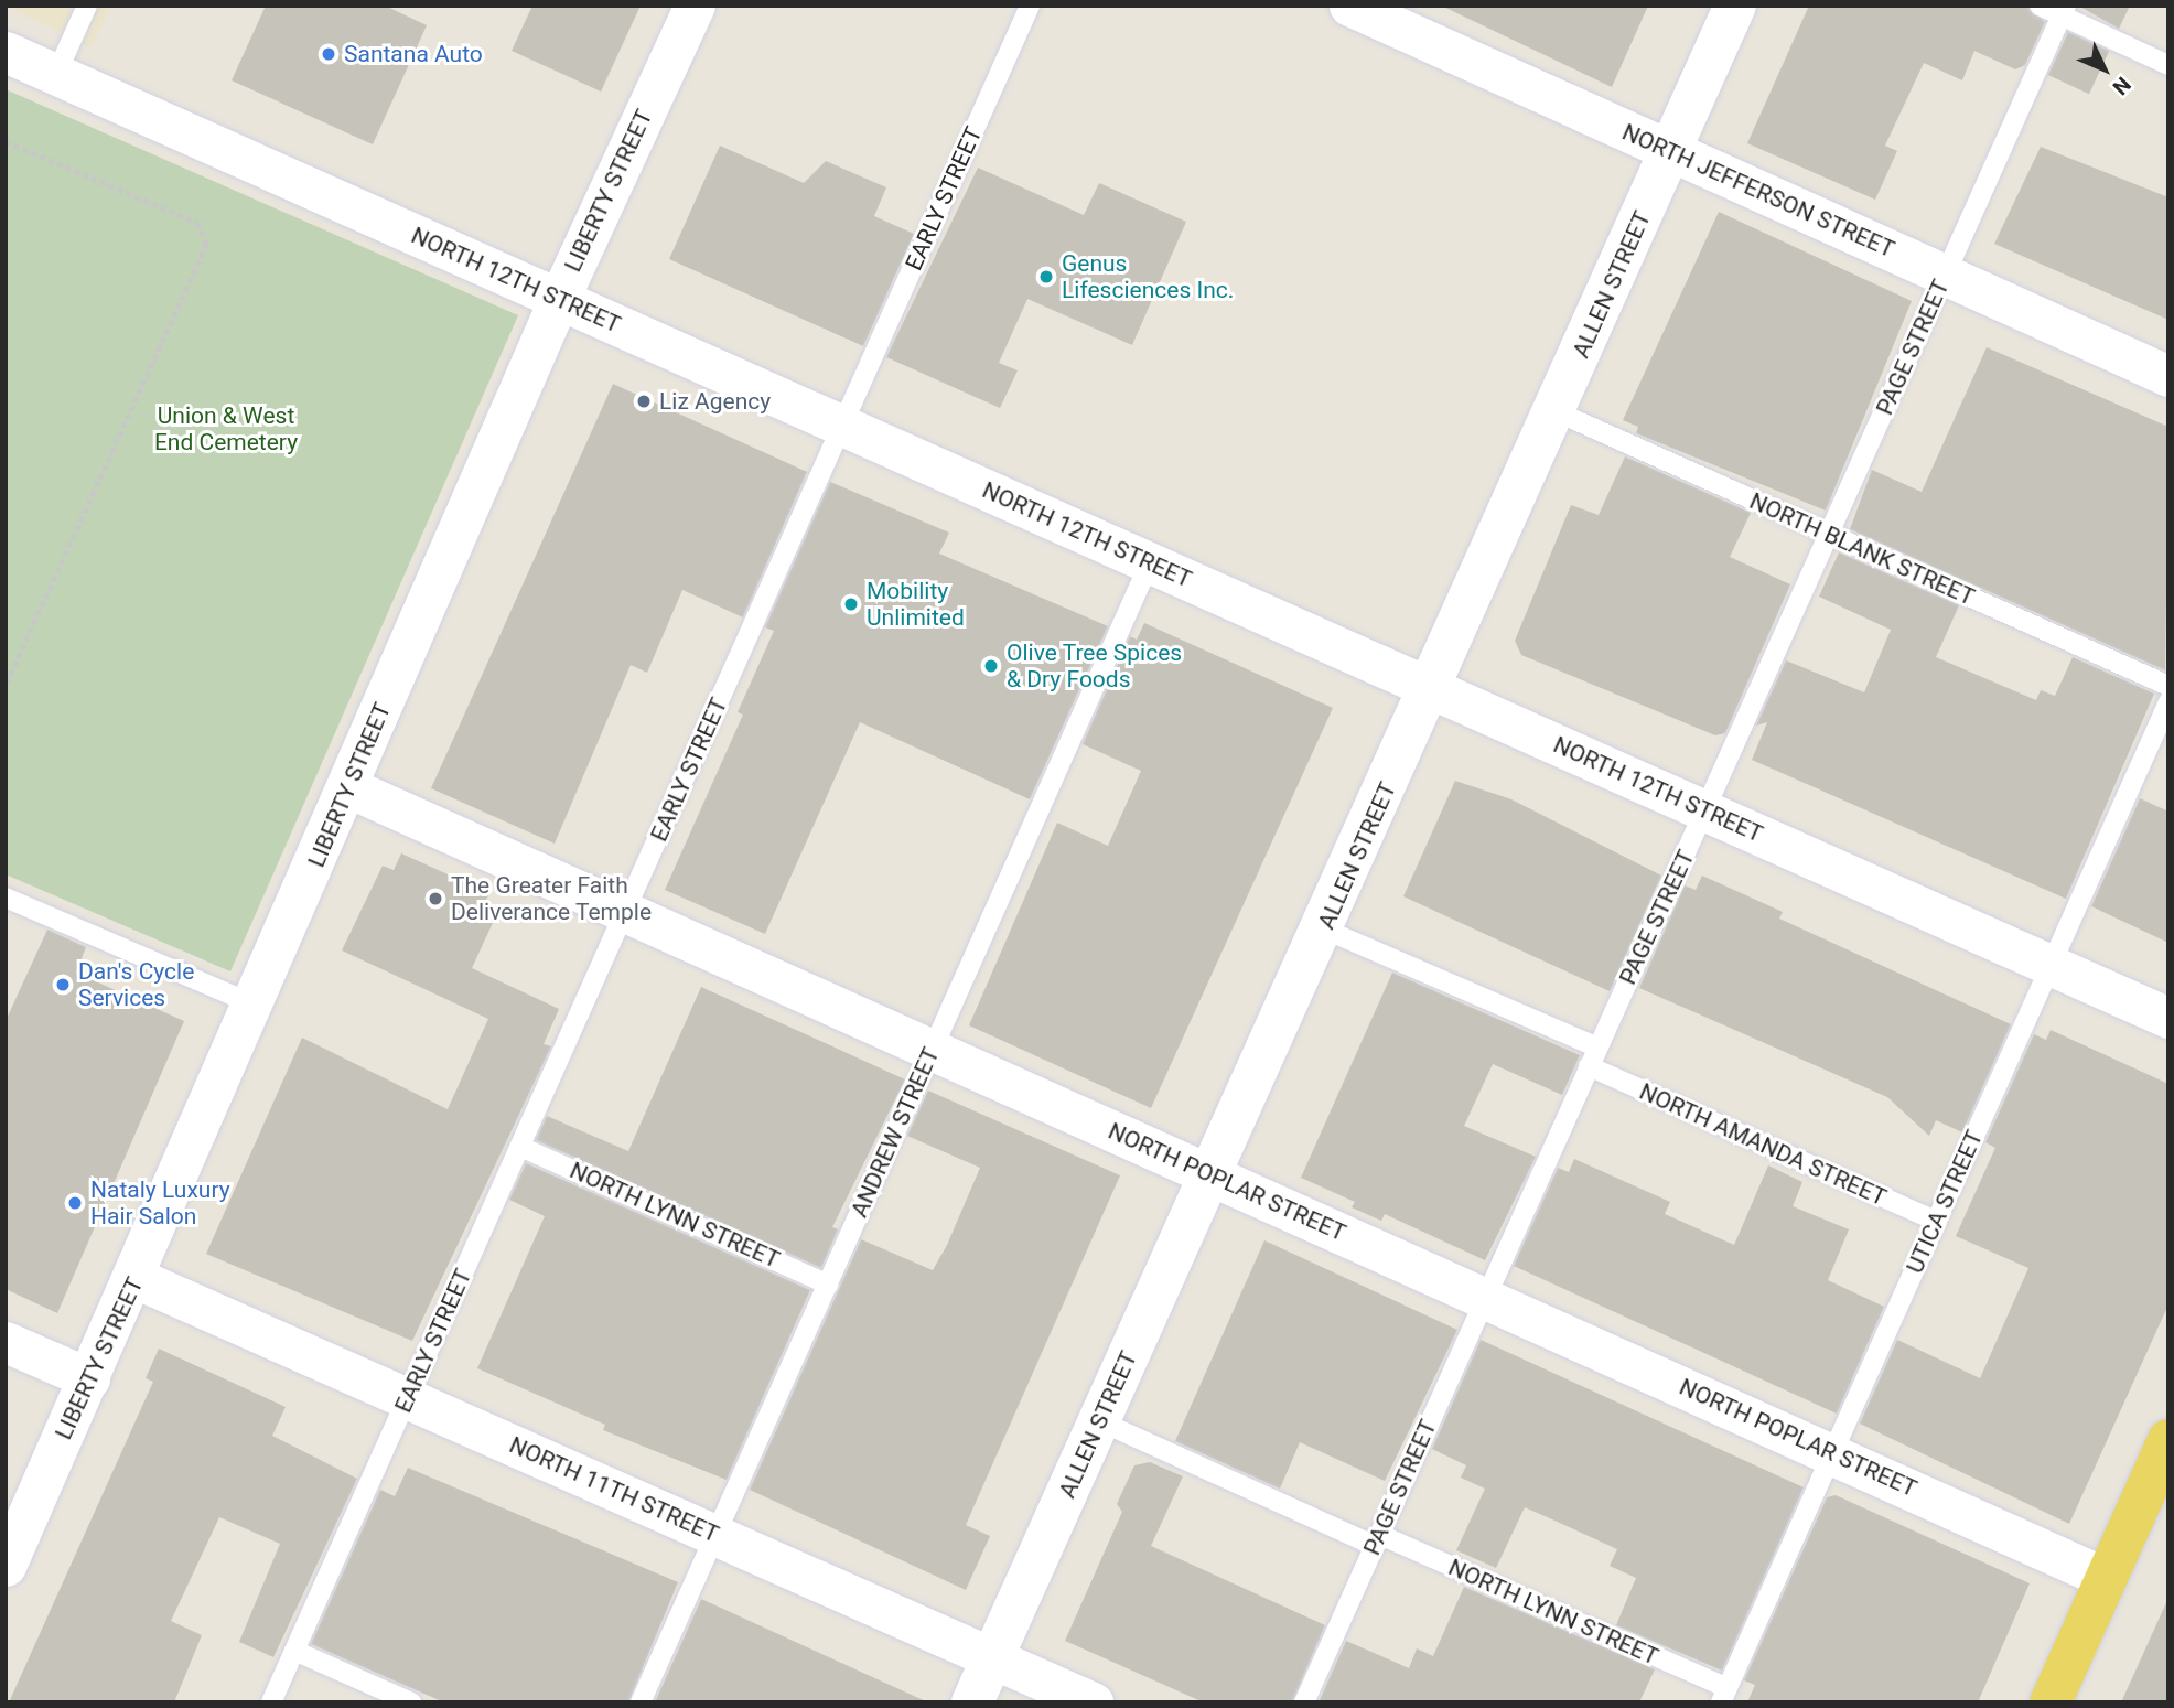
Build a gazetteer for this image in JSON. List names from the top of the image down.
{
  "streets": {
    "street": [
      "LIBERTY STREET",
      "NORTH JEFFERSON STREET",
      "NORTH 12TH STREET",
      "ALLEN STREET",
      "NORTH POPLAR STREET",
      "NORTH 11TH STREET"
    ],
    "lane": [
      "EARLY STREET",
      "PAGE STREET",
      "NORTH BLANK STREET",
      "ANDREW STREET",
      "NORTH AMANDA STREET",
      "UTICA STREET",
      "NORTH LYNN STREET"
    ]
  },
  "crossings": [
    ["LIBERTY STREET", "NORTH 12TH STREET"],
    ["LIBERTY STREET", "NORTH POPLAR STREET"],
    ["LIBERTY STREET", "NORTH 11TH STREET"],
    ["NORTH JEFFERSON STREET", "ALLEN STREET"],
    ["NORTH JEFFERSON STREET", "PAGE STREET"],
    ["EARLY STREET", "NORTH 12TH STREET"],
    ["EARLY STREET", "NORTH POPLAR STREET"],
    ["EARLY STREET", "NORTH LYNN STREET"],
    ["EARLY STREET", "NORTH 11TH STREET"],
    ["NORTH 12TH STREET", "ALLEN STREET"],
    ["NORTH 12TH STREET", "PAGE STREET"],
    ["NORTH 12TH STREET", "ANDREW STREET"],
    ["NORTH 12TH STREET", "UTICA STREET"],
    ["ALLEN STREET", "NORTH BLANK STREET"],
    ["ALLEN STREET", "NORTH POPLAR STREET"],
    ["ALLEN STREET", "NORTH LYNN STREET"],
    ["ALLEN STREET", "NORTH 11TH STREET"],
    ["PAGE STREET", "NORTH BLANK STREET"],
    ["PAGE STREET", "NORTH AMANDA STREET"],
    ["PAGE STREET", "NORTH POPLAR STREET"],
    ["PAGE STREET", "NORTH LYNN STREET"],
    ["ANDREW STREET", "NORTH POPLAR STREET"],
    ["ANDREW STREET", "NORTH LYNN STREET"],
    ["ANDREW STREET", "NORTH 11TH STREET"],
    ["NORTH AMANDA STREET", "UTICA STREET"],
    ["NORTH POPLAR STREET", "UTICA STREET"],
    ["UTICA STREET", "NORTH LYNN STREET"]
  ],
  "parks": ["Union & West End Cemetery"],
  "places": [
    "Santana Auto",
    "Genus Lifesciences Inc.",
    "Liz Agency",
    "Mobility Unlimited",
    "Olive Tree Spices & Dry Foods",
    "The Greater Faith Deliverance Temple",
    "Dan's Cycle Services",
    "Nataly Luxury Hair Salon"
  ],
  "north": "bottom right"
}
